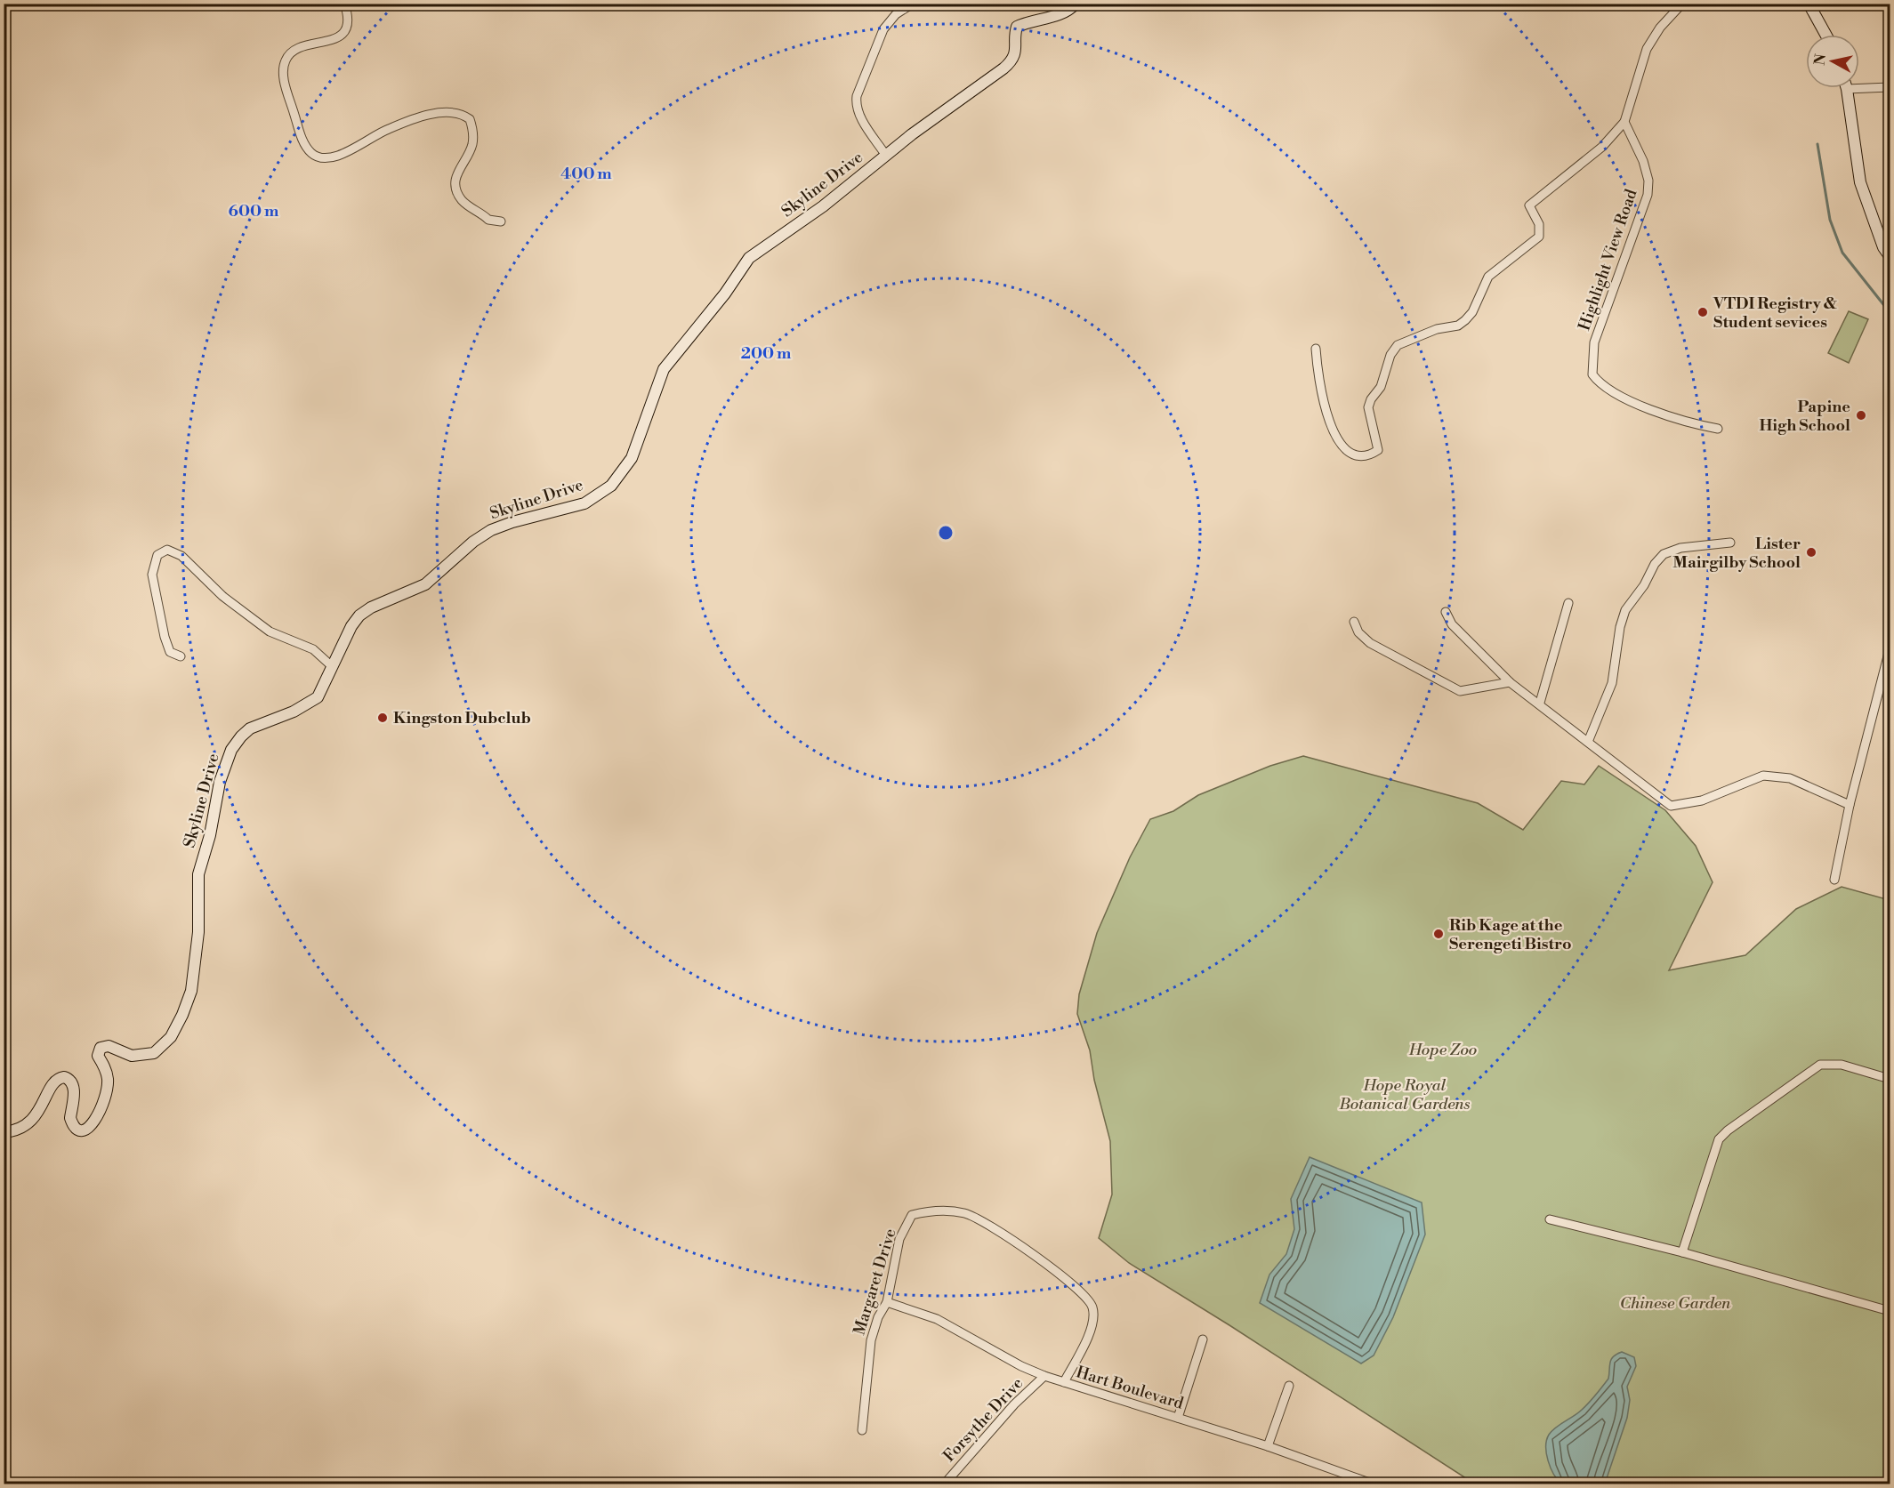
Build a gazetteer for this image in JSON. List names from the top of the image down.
{
  "streets": {
    "street": [
      "Skyline Drive",
      "Highlight View Road",
      "Margaret Drive",
      "Hart Boulevard",
      "Forsythe Drive"
    ]
  },
  "crossings": [
    ["Margaret Drive", "Hart Boulevard"],
    ["Hart Boulevard", "Forsythe Drive"]
  ],
  "parks": ["Hope Zoo", "Hope Royal Botanical Gardens", "Chinese Garden"],
  "places": [
    "VTDI Registry & Student sevices",
    "Papine High School",
    "Lister Mairgilby School",
    "Kingston Dubclub",
    "Rib Kage at the Serengeti Bistro"
  ],
  "north": "left",
  "rings": ["400 m", "600 m", "200 m"]
}
